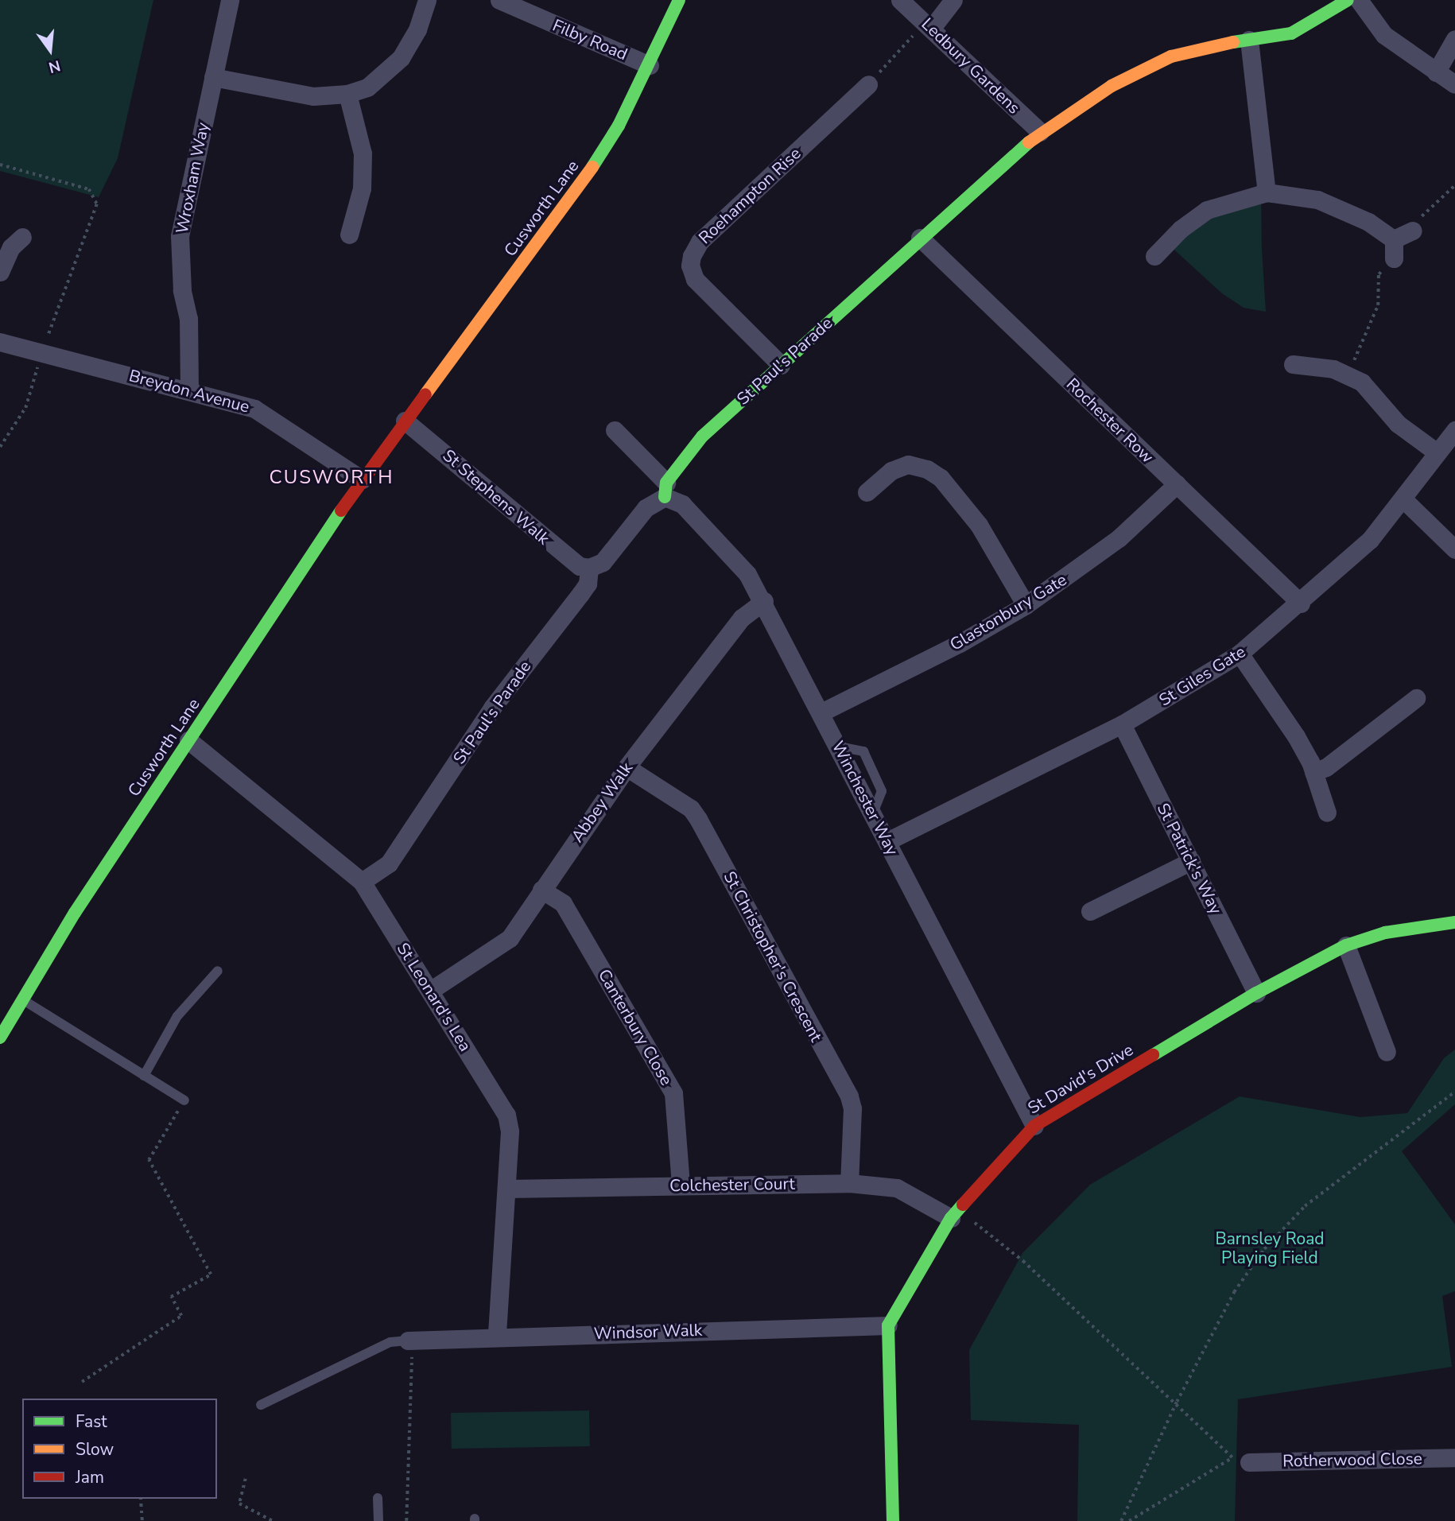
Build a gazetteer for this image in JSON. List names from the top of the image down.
{
  "streets": {
    "street": [
      "Filby Road",
      "Ledbury Gardens",
      "Wroxham Way",
      "Roehampton Rise",
      "Cusworth Lane",
      "St Paul's Parade",
      "Breydon Avenue",
      "Rochester Row",
      "St Stephens Walk",
      "Glastonbury Gate",
      "St Giles Gate",
      "Winchester Way",
      "Abbey Walk",
      "St Patrick's Way",
      "St Christopher's Crescent",
      "St Leonard's Lea",
      "Canterbury Close",
      "St David's Drive",
      "Colchester Court",
      "Windsor Walk",
      "Rotherwood Close"
    ]
  },
  "crossings": [
    ["Filby Road", "Cusworth Lane"],
    ["Ledbury Gardens", "St Paul's Parade"],
    ["Wroxham Way", "Breydon Avenue"],
    ["Roehampton Rise", "St Paul's Parade"],
    ["Cusworth Lane", "Breydon Avenue"],
    ["Cusworth Lane", "St Stephens Walk"],
    ["Cusworth Lane", "St Leonard's Lea"],
    ["St Paul's Parade", "Rochester Row"],
    ["St Paul's Parade", "St Stephens Walk"],
    ["St Paul's Parade", "Winchester Way"],
    ["St Paul's Parade", "St Leonard's Lea"],
    ["Rochester Row", "Glastonbury Gate"],
    ["Rochester Row", "St Giles Gate"],
    ["Glastonbury Gate", "Winchester Way"],
    ["St Giles Gate", "Winchester Way"],
    ["St Giles Gate", "St Patrick's Way"],
    ["Winchester Way", "Abbey Walk"],
    ["Winchester Way", "St David's Drive"],
    ["Abbey Walk", "St Christopher's Crescent"],
    ["Abbey Walk", "St Leonard's Lea"],
    ["Abbey Walk", "Canterbury Close"],
    ["St Patrick's Way", "St David's Drive"],
    ["St Christopher's Crescent", "Colchester Court"],
    ["St Leonard's Lea", "Colchester Court"],
    ["St Leonard's Lea", "Windsor Walk"],
    ["Canterbury Close", "Colchester Court"],
    ["St David's Drive", "Colchester Court"],
    ["St David's Drive", "Windsor Walk"]
  ],
  "districts": ["CUSWORTH"],
  "parks": ["Barnsley Road Playing Field"],
  "legend": ["Fast", "Slow", "Jam"],
  "north": "bottom"
}
